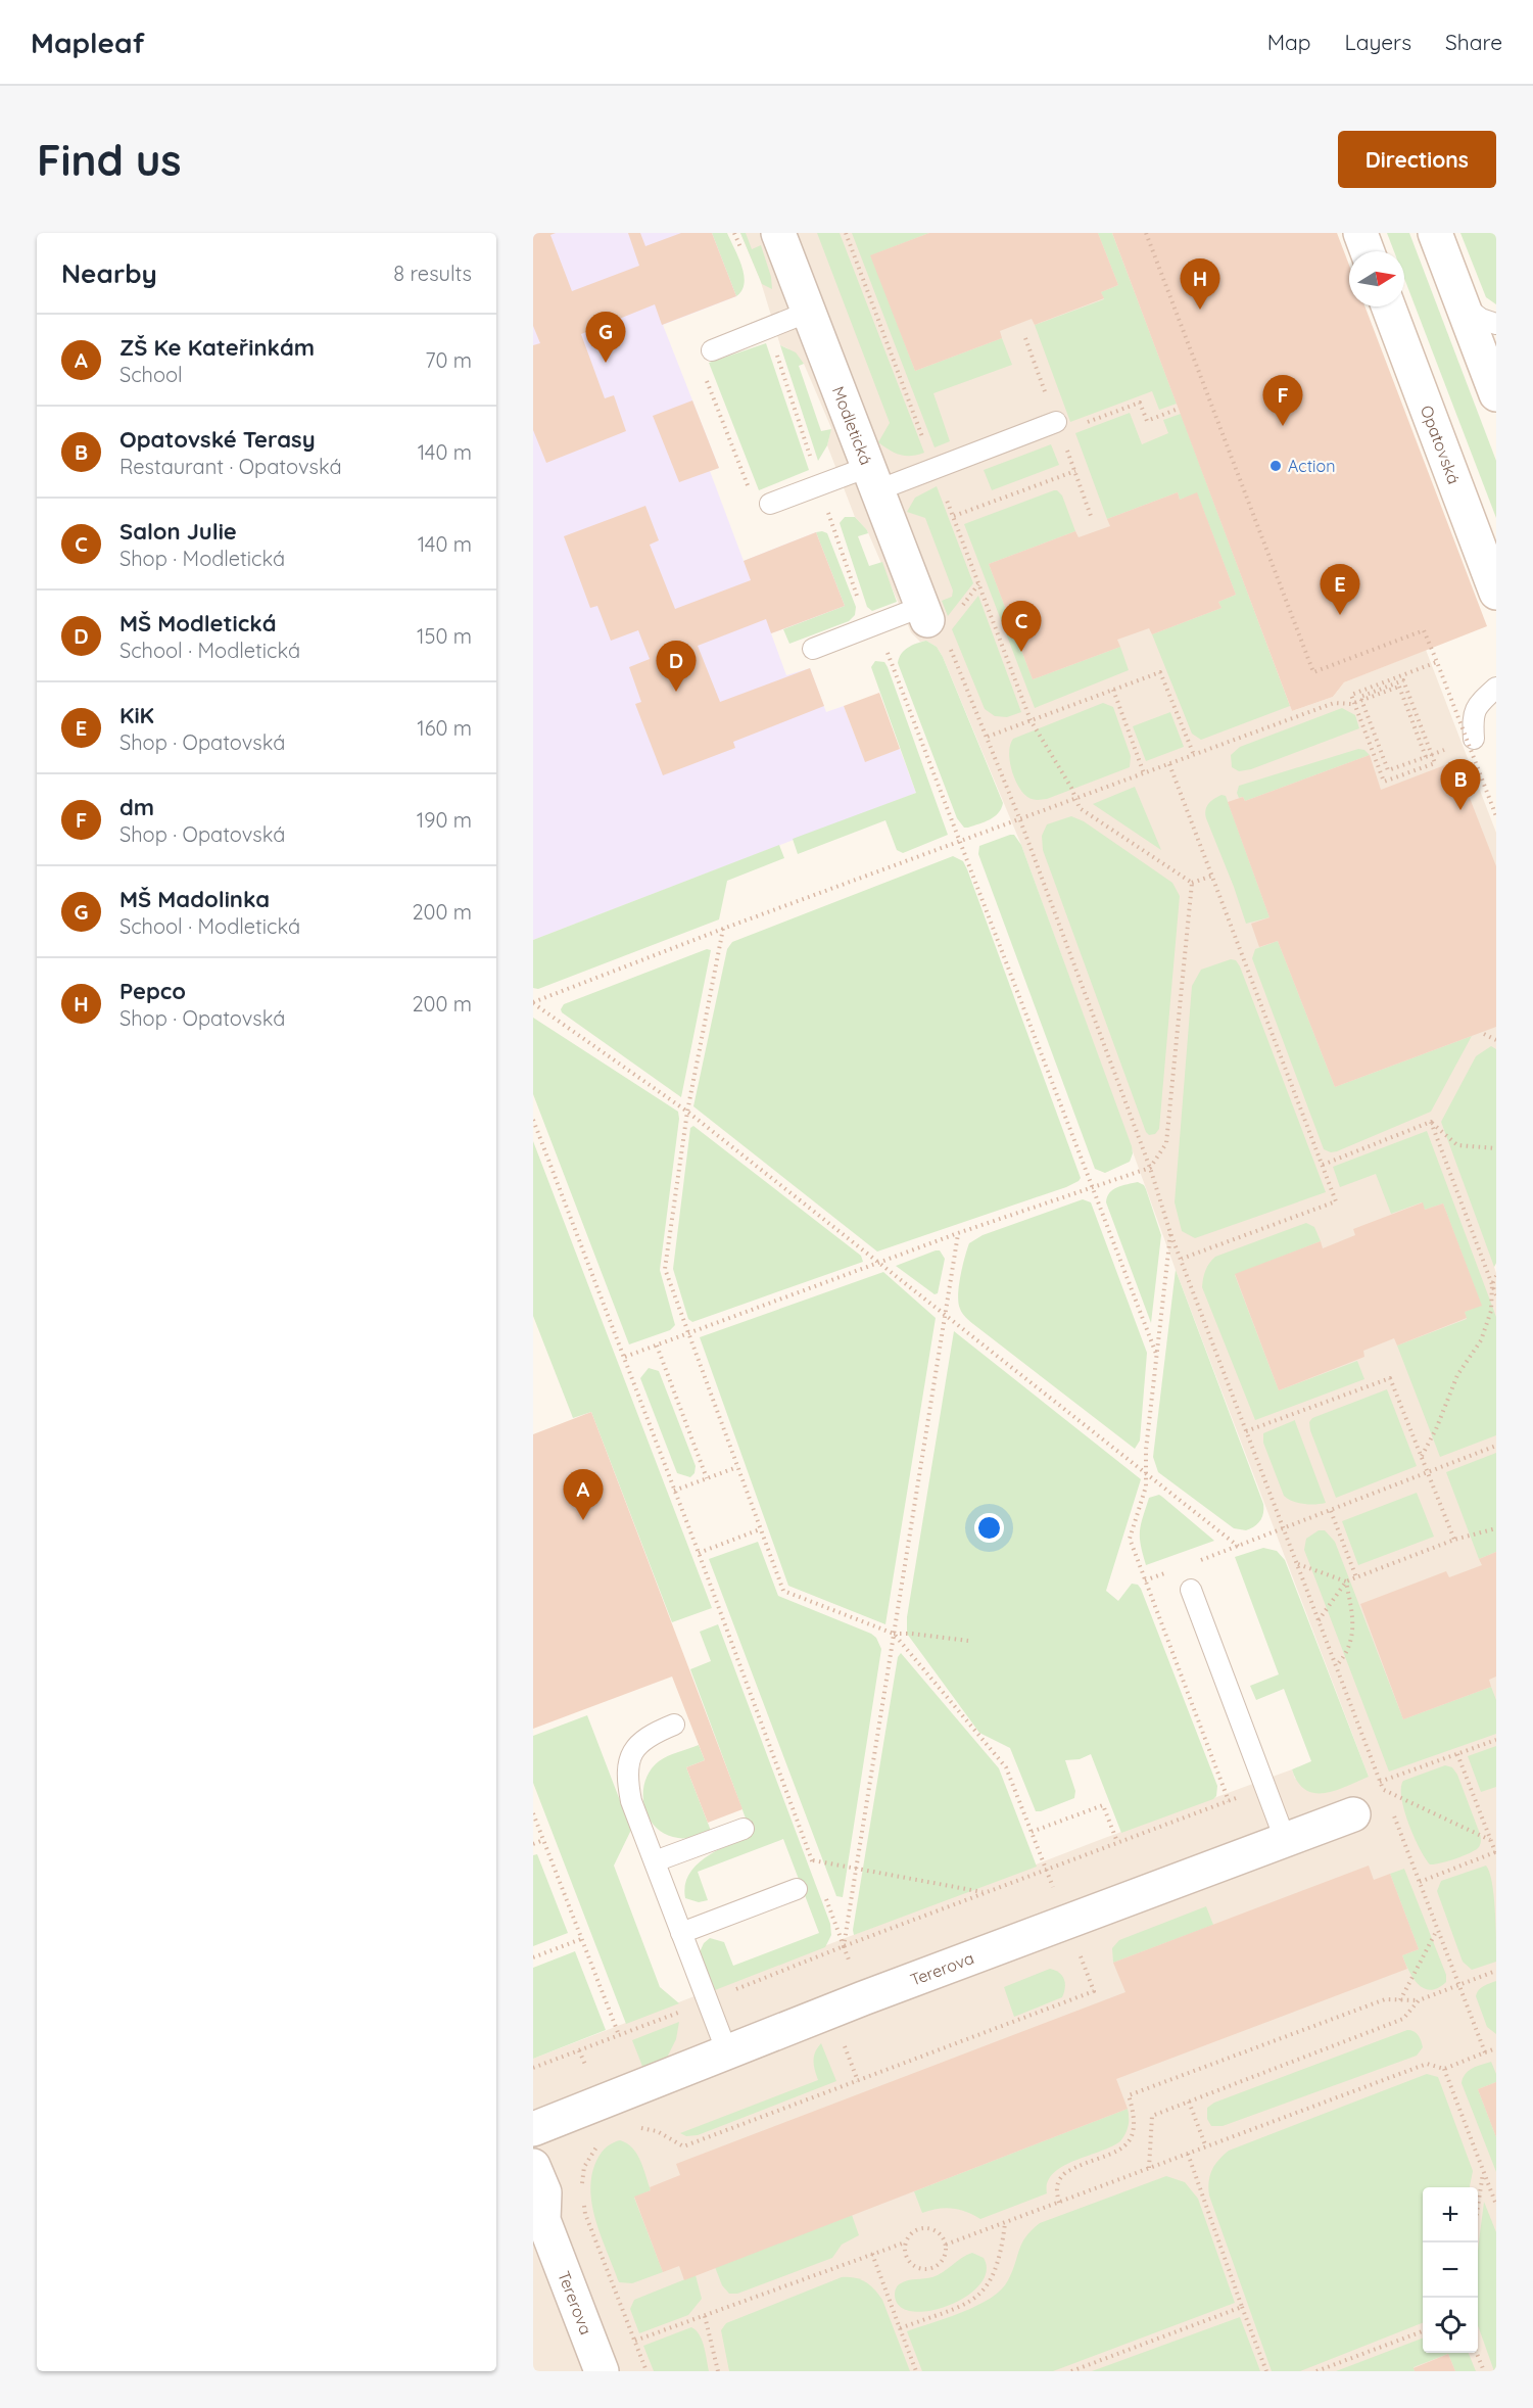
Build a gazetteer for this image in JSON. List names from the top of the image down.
{
  "streets": {
    "street": ["Modletická", "Opatovská", "Tererova"]
  },
  "places": ["Action"],
  "north": "right",
  "page": {
    "header": "Mapleaf",
    "nav": ["Map", "Layers", "Share"],
    "buttons": "Directions",
    "title": "Find us",
    "heading": ["Nearby", "8 results"],
    "pins": [
      "H",
      "G",
      "F",
      "E",
      "C",
      "D",
      "B",
      "A"
    ],
    "list": [
      {
        "mark": "A",
        "name": "ZŠ Ke Kateřinkám",
        "note": "School",
        "value": "70 m"
      },
      {
        "mark": "B",
        "name": "Opatovské Terasy",
        "note": "Restaurant · Opatovská",
        "value": "140 m"
      },
      {
        "mark": "C",
        "name": "Salon Julie",
        "note": "Shop · Modletická",
        "value": "140 m"
      },
      {
        "mark": "D",
        "name": "MŠ Modletická",
        "note": "School · Modletická",
        "value": "150 m"
      },
      {
        "mark": "E",
        "name": "KiK",
        "note": "Shop · Opatovská",
        "value": "160 m"
      },
      {
        "mark": "F",
        "name": "dm",
        "note": "Shop · Opatovská",
        "value": "190 m"
      },
      {
        "mark": "G",
        "name": "MŠ Madolinka",
        "note": "School · Modletická",
        "value": "200 m"
      },
      {
        "mark": "H",
        "name": "Pepco",
        "note": "Shop · Opatovská",
        "value": "200 m"
      }
    ],
    "map_buttons": ["+", "−"]
  }
}
